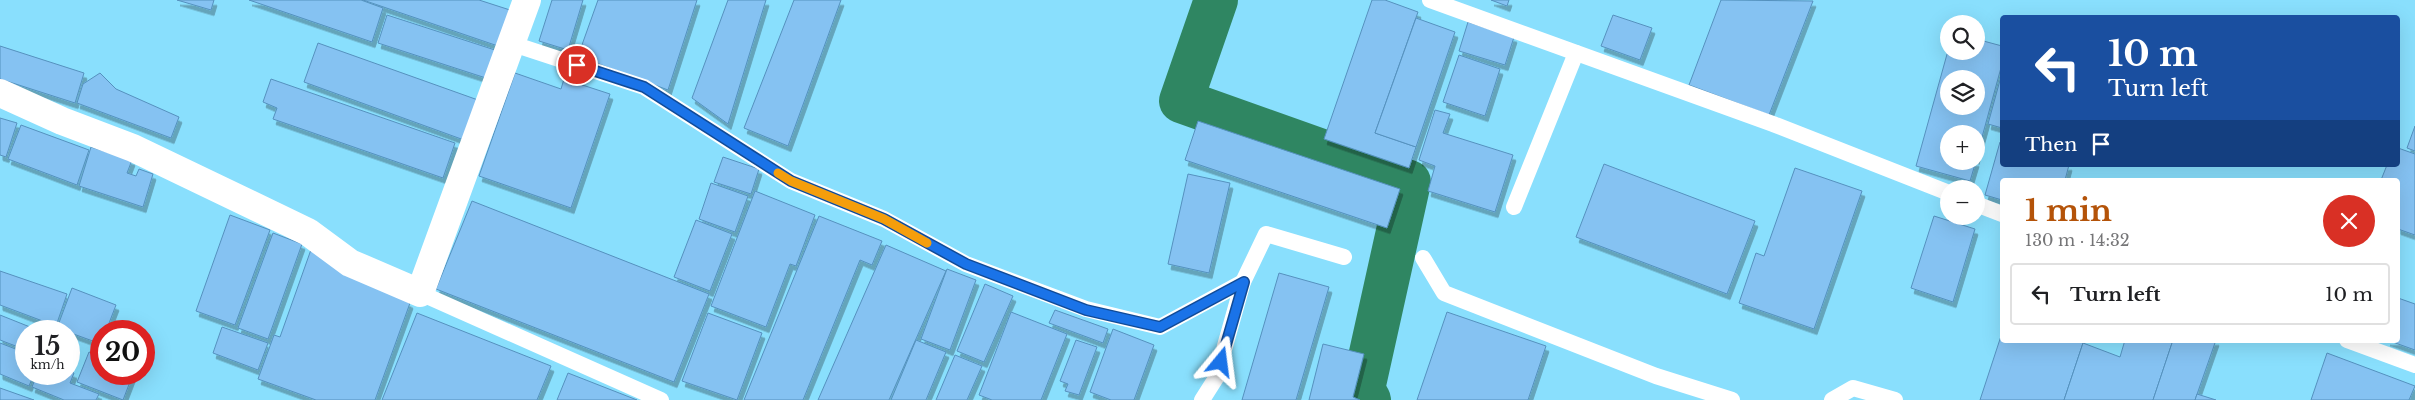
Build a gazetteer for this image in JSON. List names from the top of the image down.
{
  "page": {
    "map_buttons": ["+", "−"],
    "turn": ["10 m", "Turn left"],
    "then": "Then",
    "heading": ["1 min", "130 m · 14:32"],
    "list": [
      {
        "name": "Turn left",
        "value": "10 m"
      }
    ],
    "speed": "15 km/h",
    "limit": "20"
  }
}
